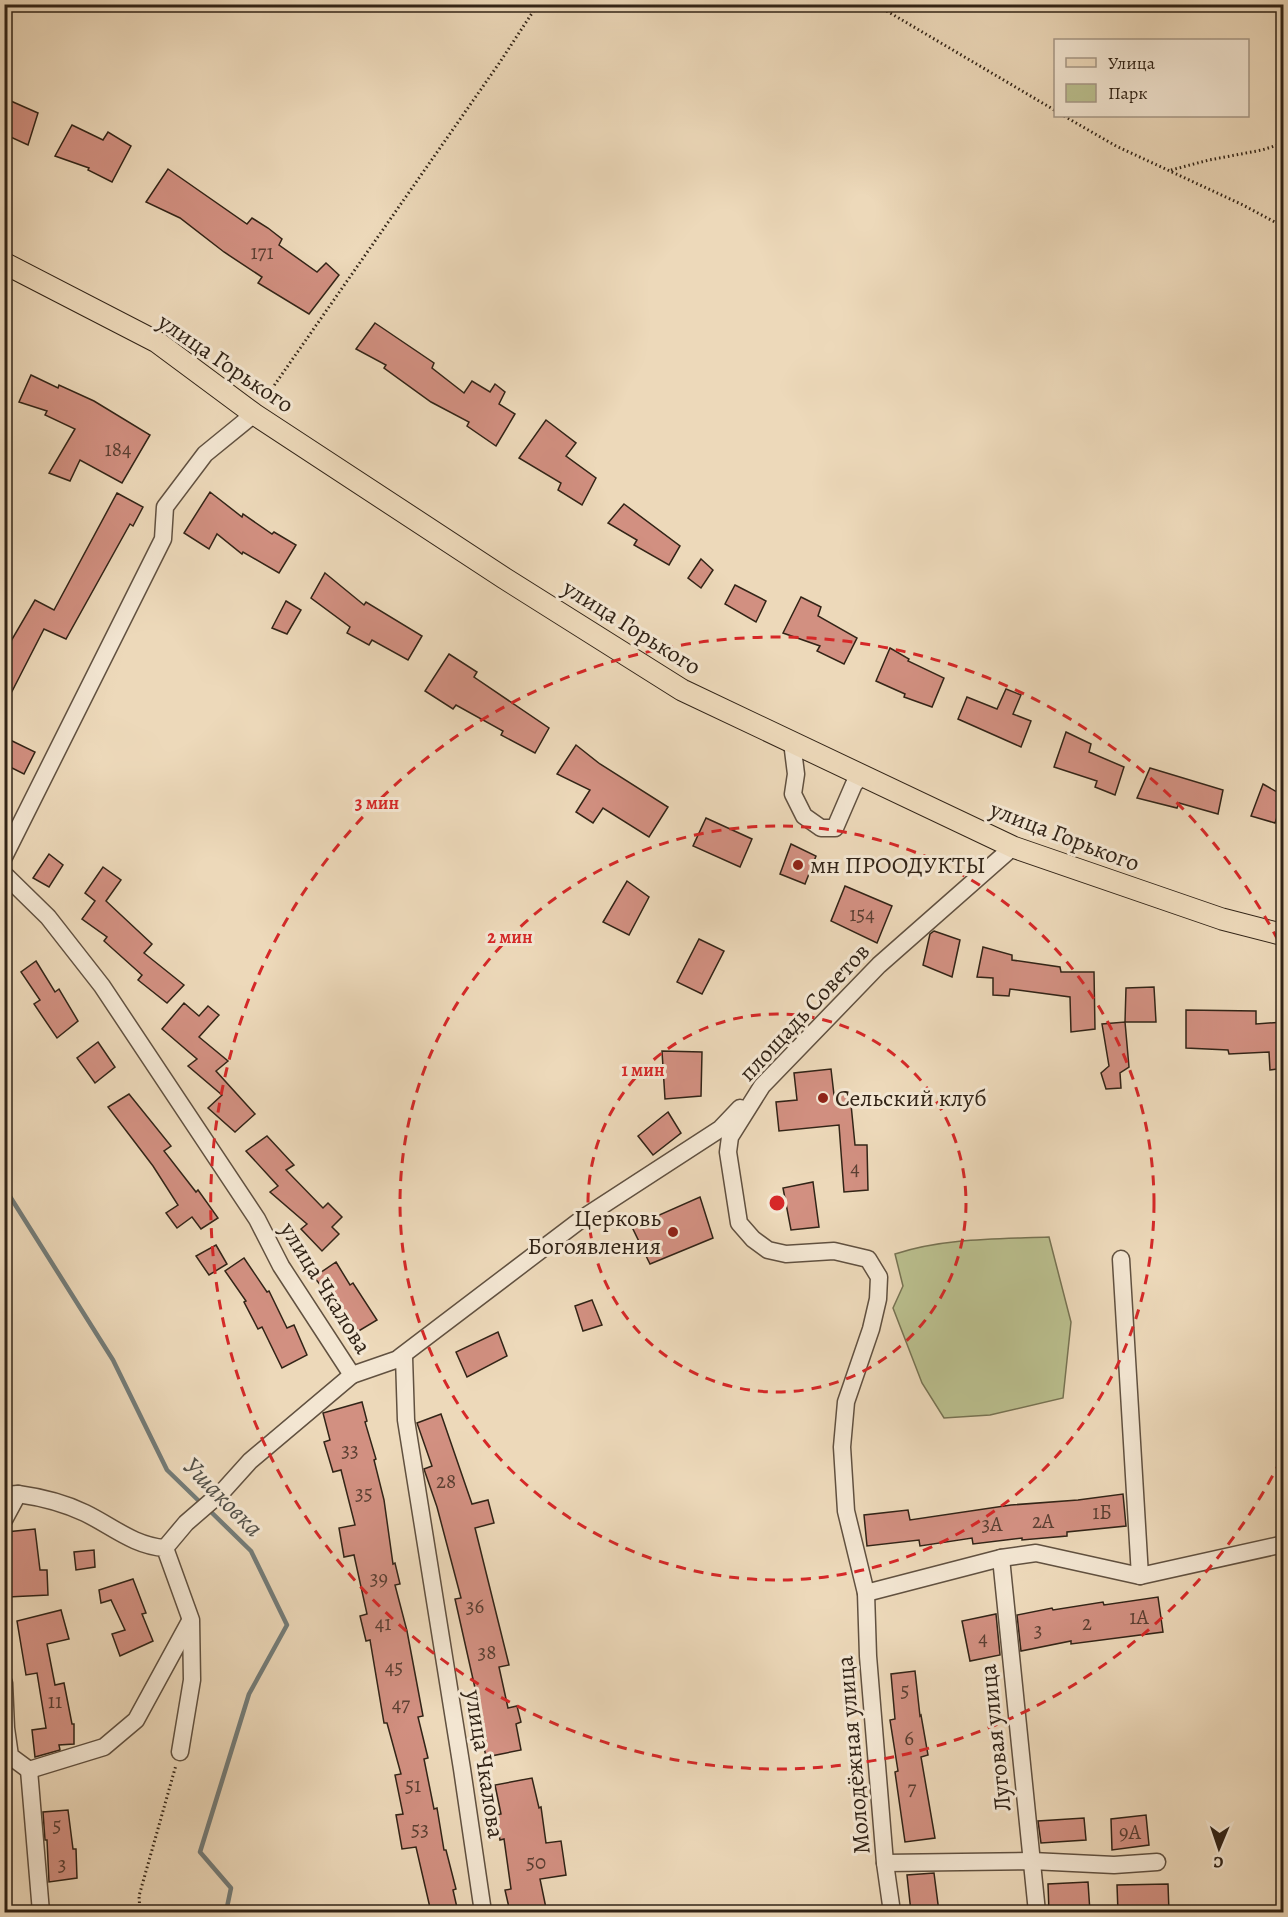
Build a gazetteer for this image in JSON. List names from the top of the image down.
{
  "streets": {
    "main road": ["улица Горького"],
    "street": [
      "площадь Советов",
      "улица Чкалова",
      "Луговая улица",
      "Молодёжная улица"
    ]
  },
  "crossings": [
    ["улица Горького", "площадь Советов"],
    ["площадь Советов", "Молодёжная улица"]
  ],
  "water": ["Ушаковка"],
  "places": ["мн ПРООДУКТЫ", "Сельский клуб", "Церковь Богоявления"],
  "house_numbers": [
    "171",
    "184",
    "154",
    "4",
    "33",
    "28",
    "35",
    "1Б",
    "2А",
    "3А",
    "39",
    "36",
    "1А",
    "41",
    "2",
    "3",
    "4",
    "38",
    "45",
    "5",
    "11",
    "47",
    "6",
    "51",
    "7",
    "5",
    "53",
    "9А",
    "50",
    "3"
  ],
  "legend": ["Улица", "Парк"],
  "north": "bottom",
  "rings": ["3 мин", "2 мин", "1 мин"]
}
